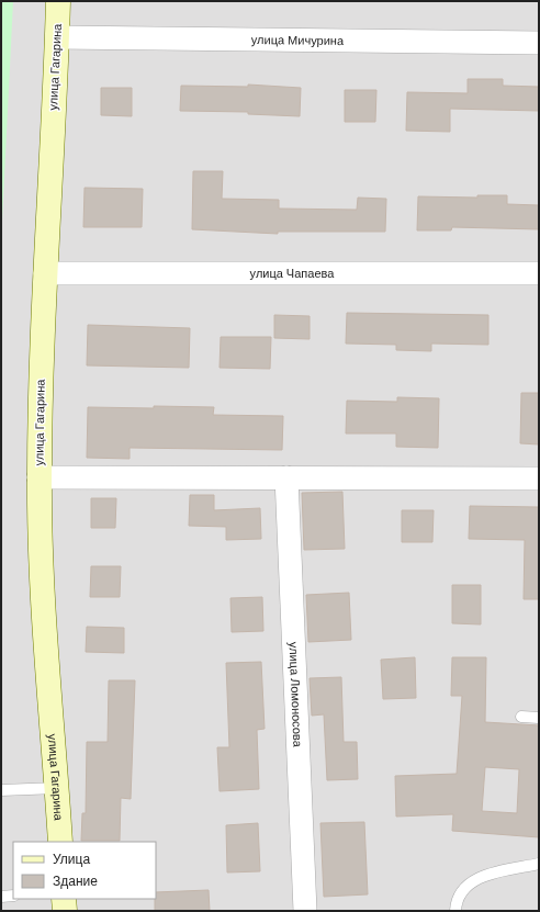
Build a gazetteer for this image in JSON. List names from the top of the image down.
{
  "streets": {
    "street": [
      "улица Мичурина",
      "улица Гагарина",
      "улица Чапаева",
      "улица Ломоносова"
    ]
  },
  "crossings": [
    ["улица Мичурина", "улица Гагарина"],
    ["улица Гагарина", "улица Чапаева"]
  ],
  "legend": ["Улица", "Здание"]
}
